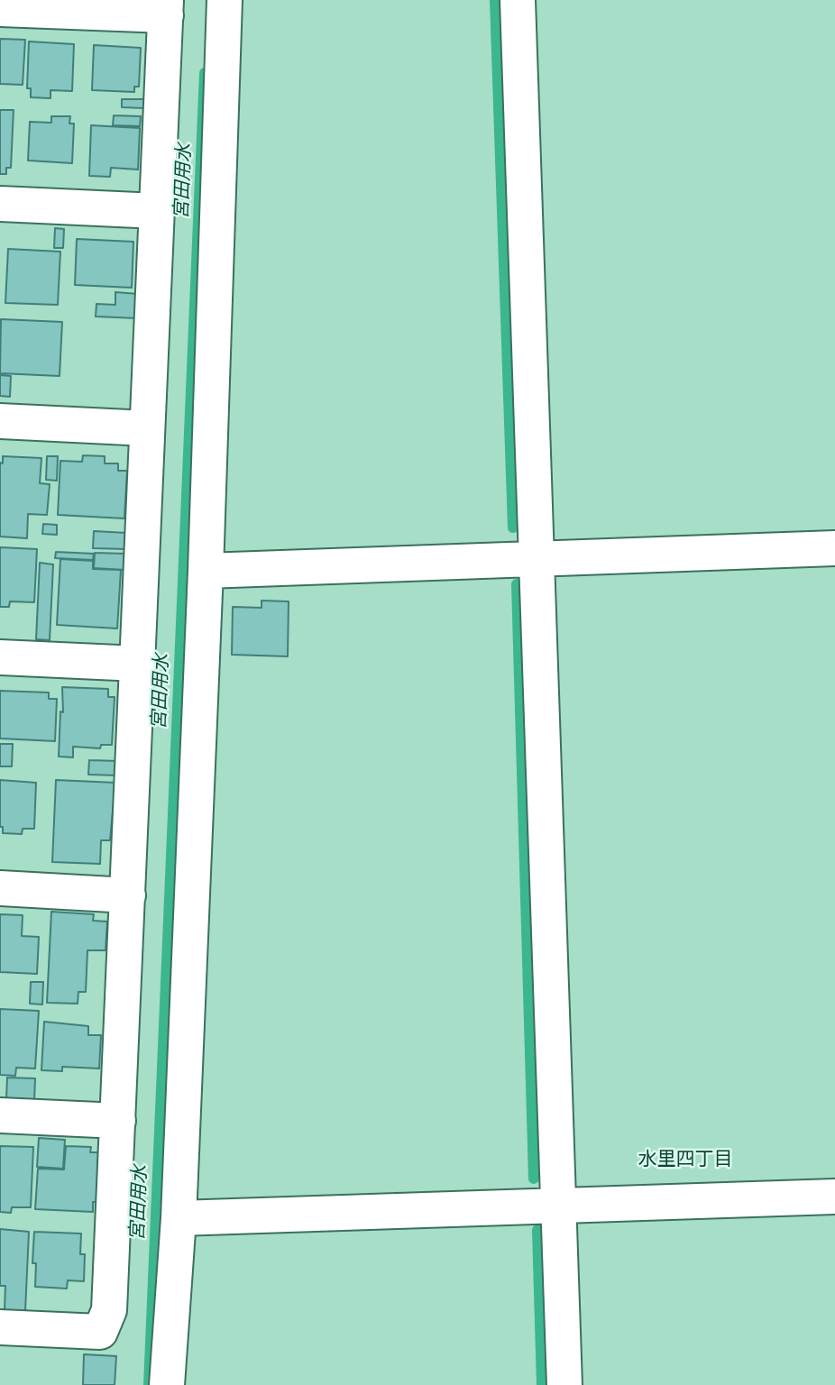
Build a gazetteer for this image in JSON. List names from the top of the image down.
{
  "districts": ["水里四丁目"],
  "water": ["宮田用水"]
}
